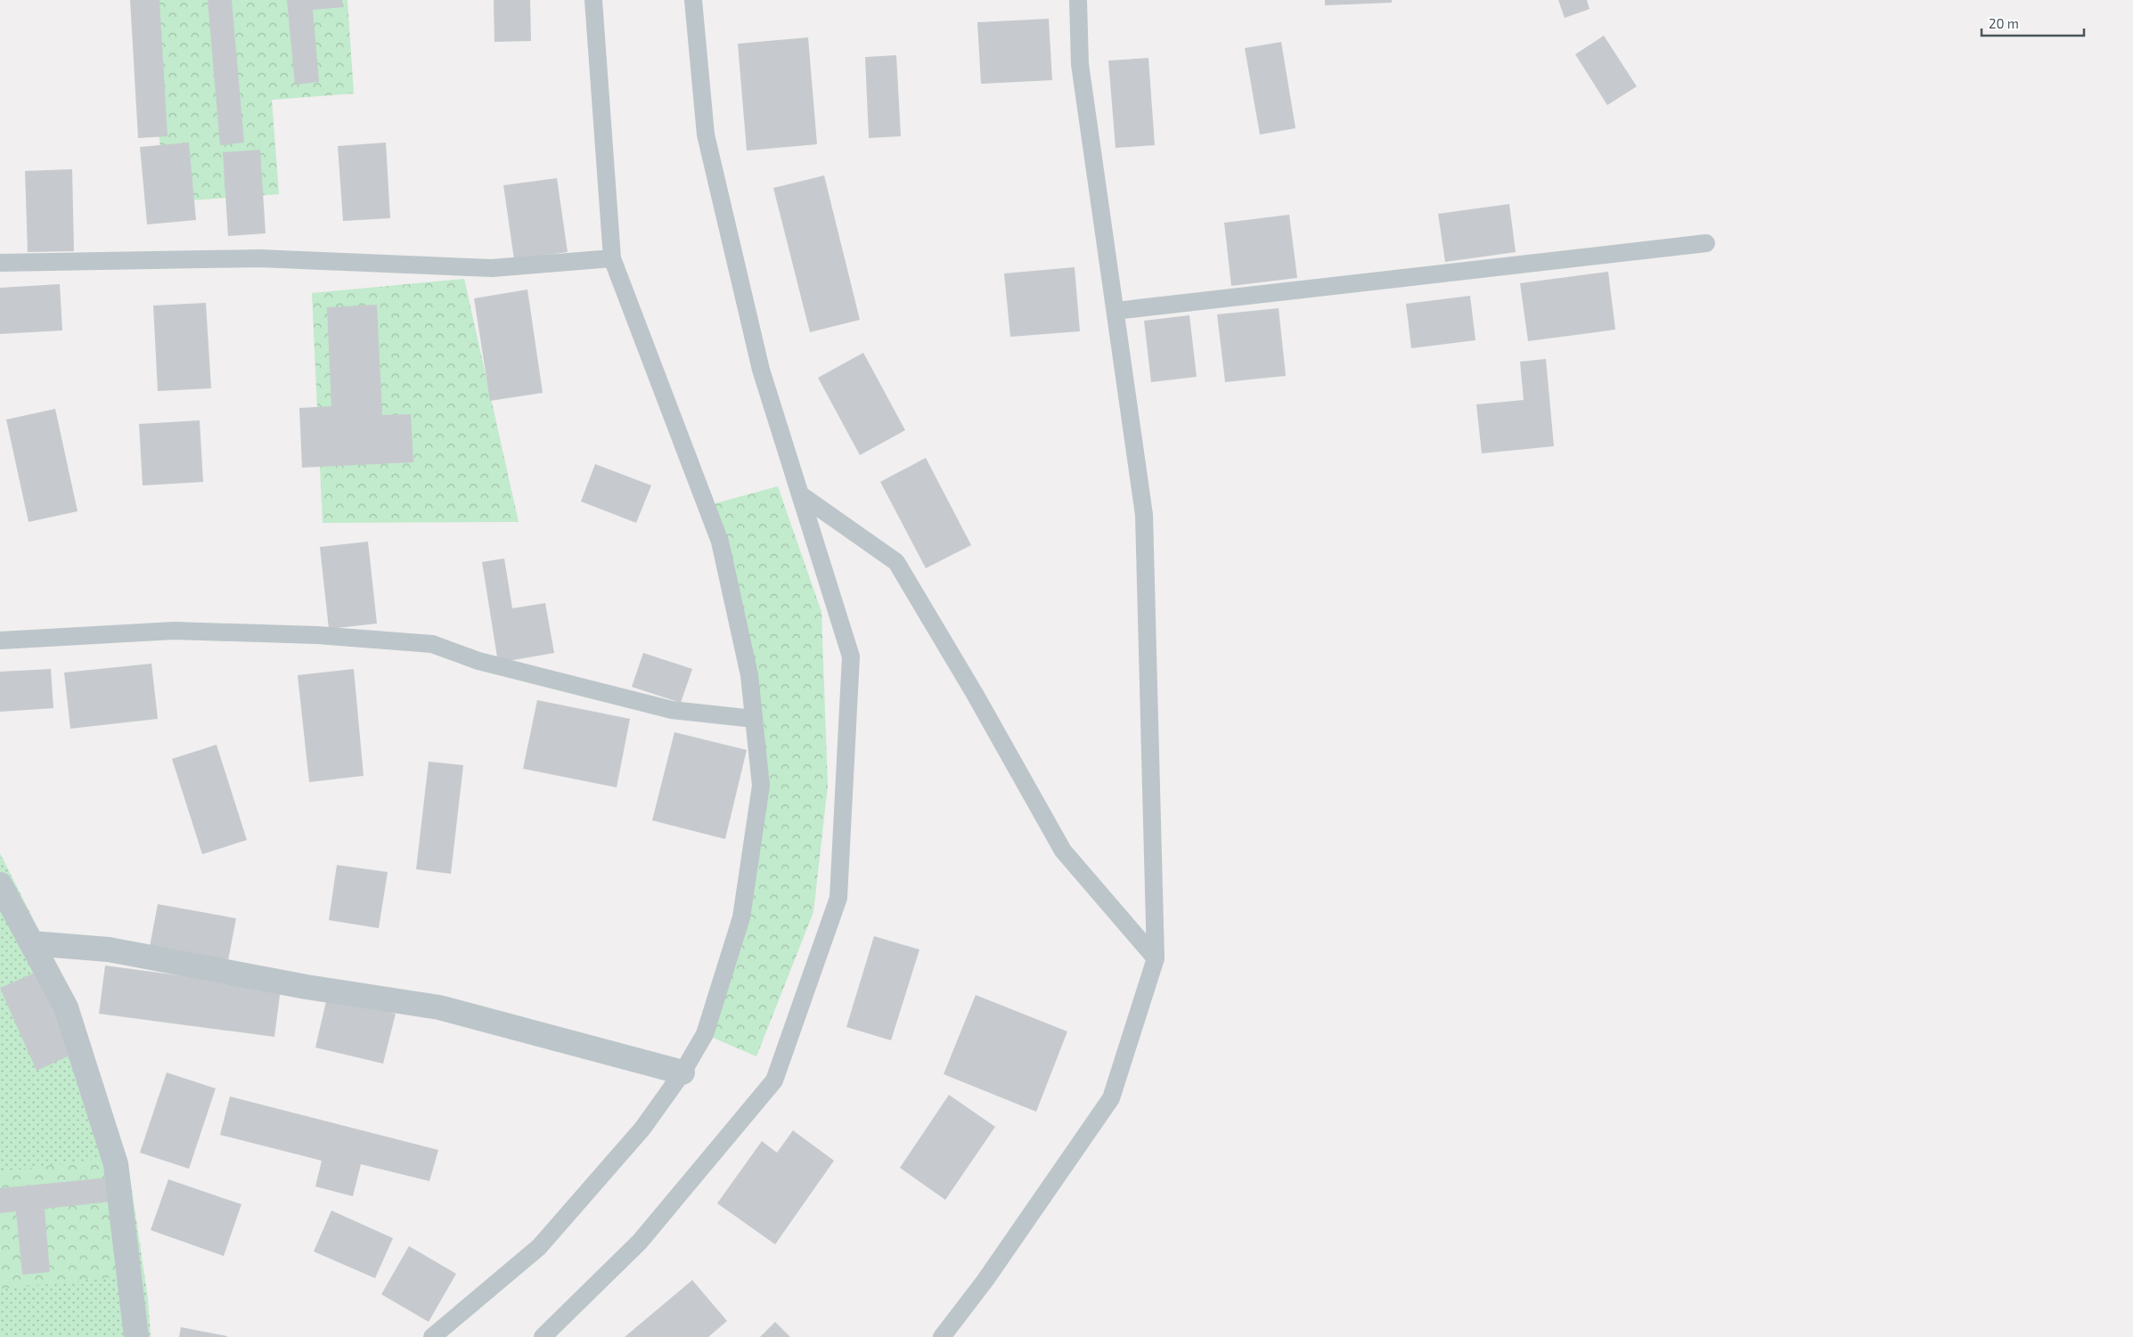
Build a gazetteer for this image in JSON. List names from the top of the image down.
{
  "scale_bar": "20 m"
}
